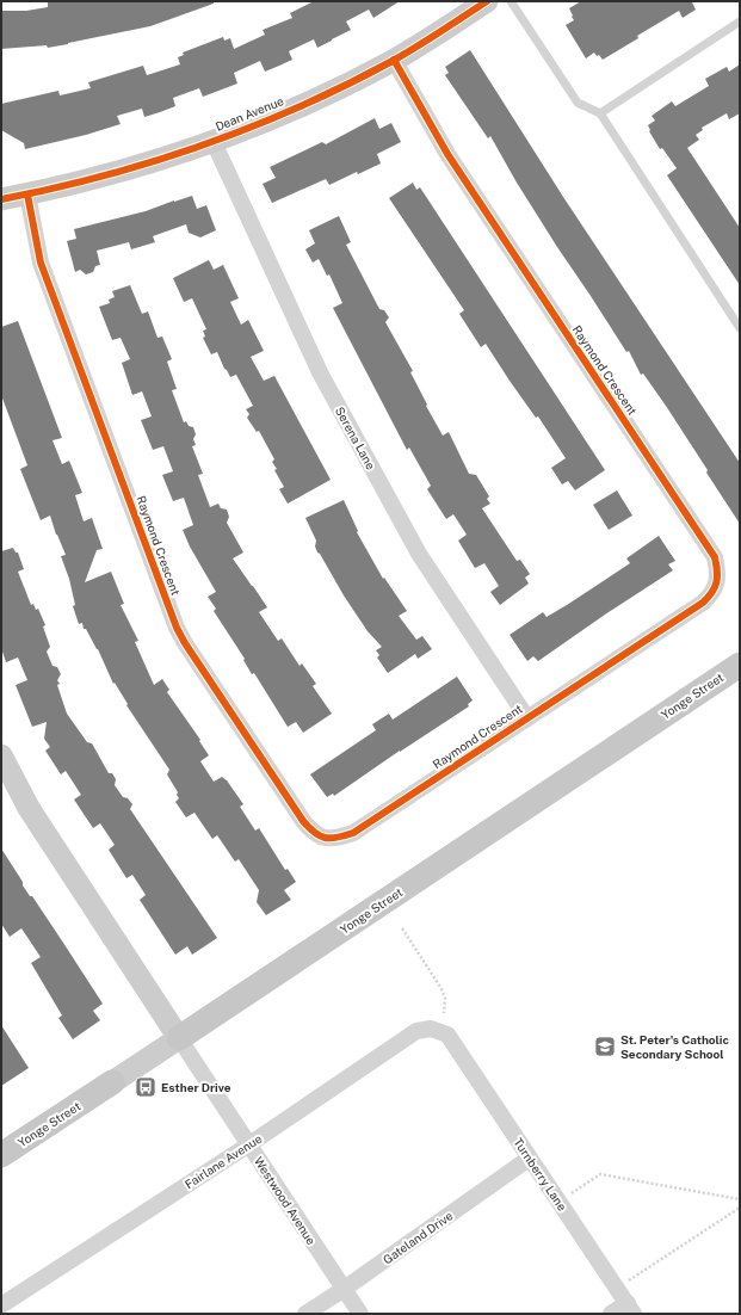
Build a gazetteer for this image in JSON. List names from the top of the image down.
{
  "streets": {
    "main road": ["Yonge Street"],
    "street": [
      "Dean Avenue",
      "Raymond Crescent",
      "Serena Lane",
      "Fairlane Avenue",
      "Turnberry Lane",
      "Westwood Avenue",
      "Gateland Drive"
    ]
  },
  "crossings": [
    ["Dean Avenue", "Raymond Crescent"],
    ["Dean Avenue", "Serena Lane"],
    ["Raymond Crescent", "Serena Lane"],
    ["Yonge Street", "Westwood Avenue"],
    ["Fairlane Avenue", "Turnberry Lane"],
    ["Fairlane Avenue", "Westwood Avenue"],
    ["Turnberry Lane", "Gateland Drive"],
    ["Westwood Avenue", "Gateland Drive"]
  ],
  "places": {
    "school or university": ["St. Peter's Catholic Secondary School"],
    "bus stop": ["Esther Drive"]
  }
}
